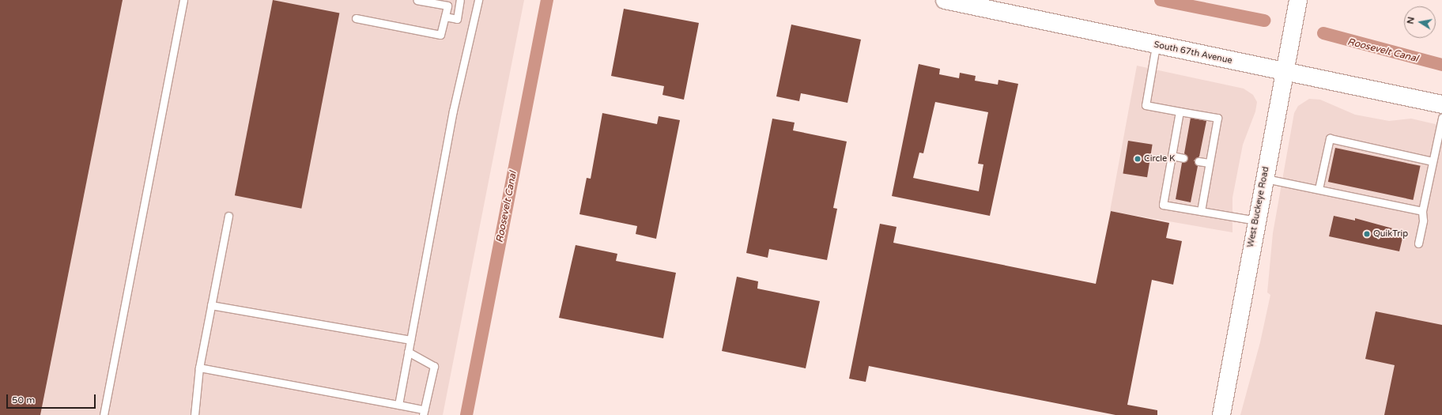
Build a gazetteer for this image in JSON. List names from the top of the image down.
{
  "streets": {
    "main road": ["South 67th Avenue", "West Buckeye Road"]
  },
  "crossings": [
    ["South 67th Avenue", "West Buckeye Road"]
  ],
  "water": ["Roosevelt Canal"],
  "places": ["Circle K", "QuikTrip"],
  "scale_bar": "50 m",
  "north": "left"
}
